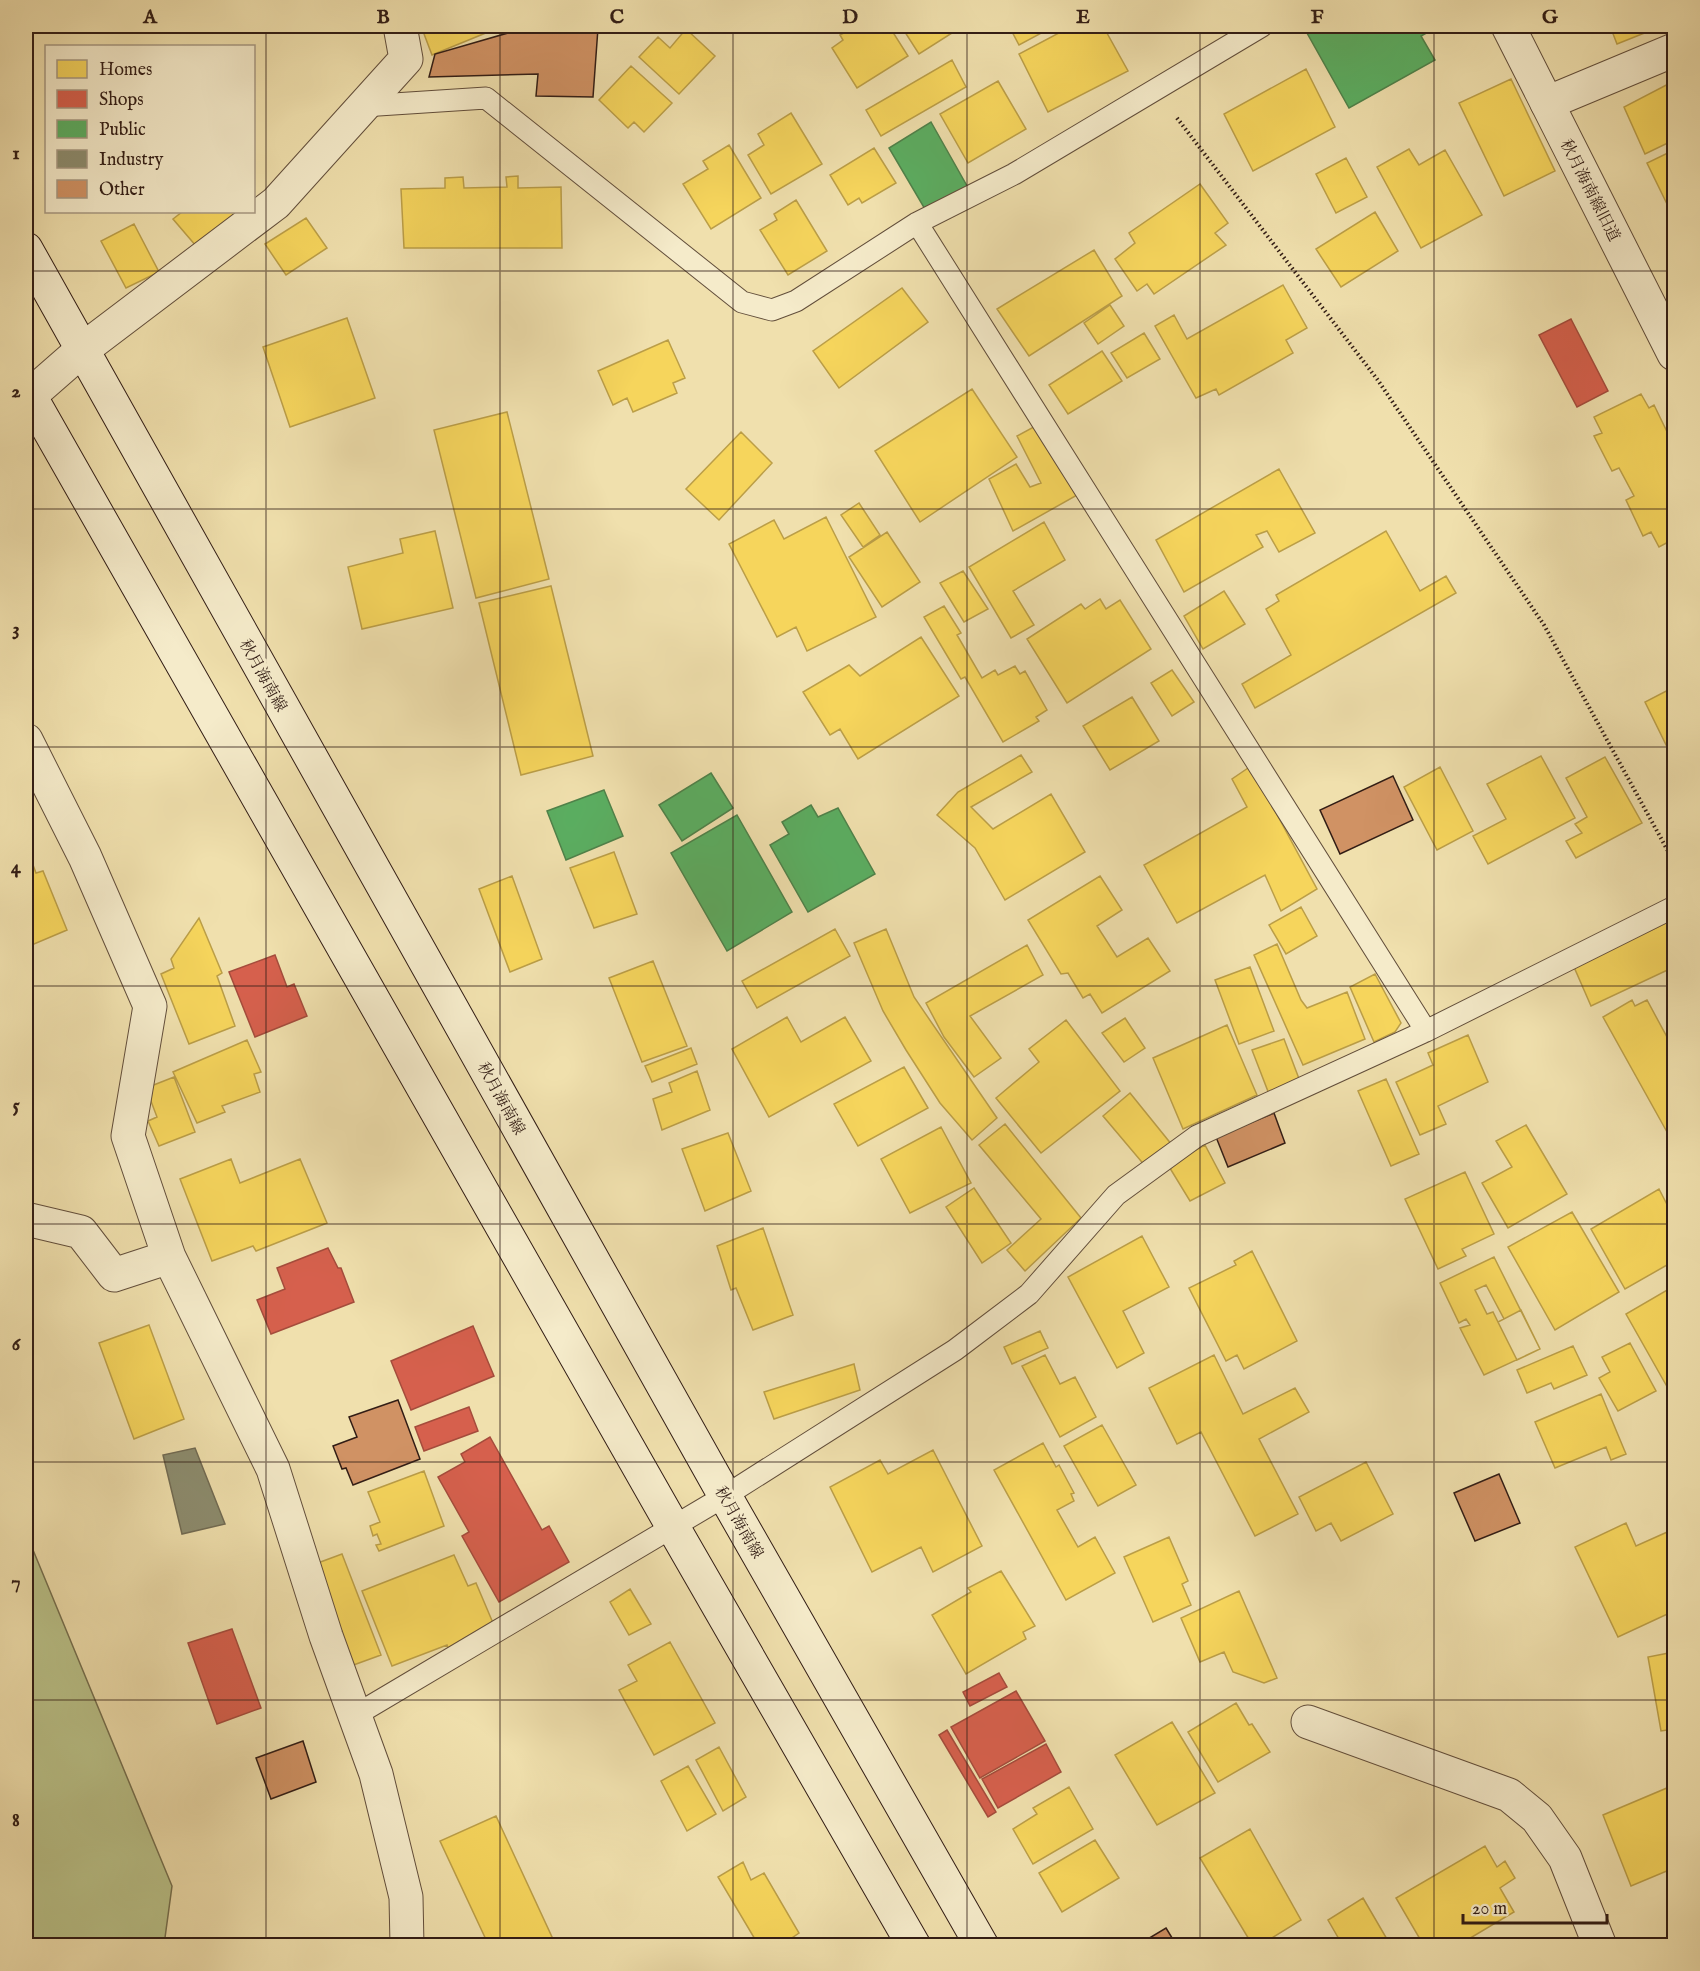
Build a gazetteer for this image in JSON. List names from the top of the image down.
{
  "streets": {
    "main road": ["秋月海南線旧道", "秋月海南線"]
  },
  "legend": [
    "Homes",
    "Shops",
    "Public",
    "Industry",
    "Other"
  ],
  "scale_bar": "20 m",
  "grid": {
    "columns": [
      "A",
      "B",
      "C",
      "D",
      "E",
      "F",
      "G"
    ],
    "rows": [
      "1",
      "2",
      "3",
      "4",
      "5",
      "6",
      "7",
      "8"
    ]
  }
}
